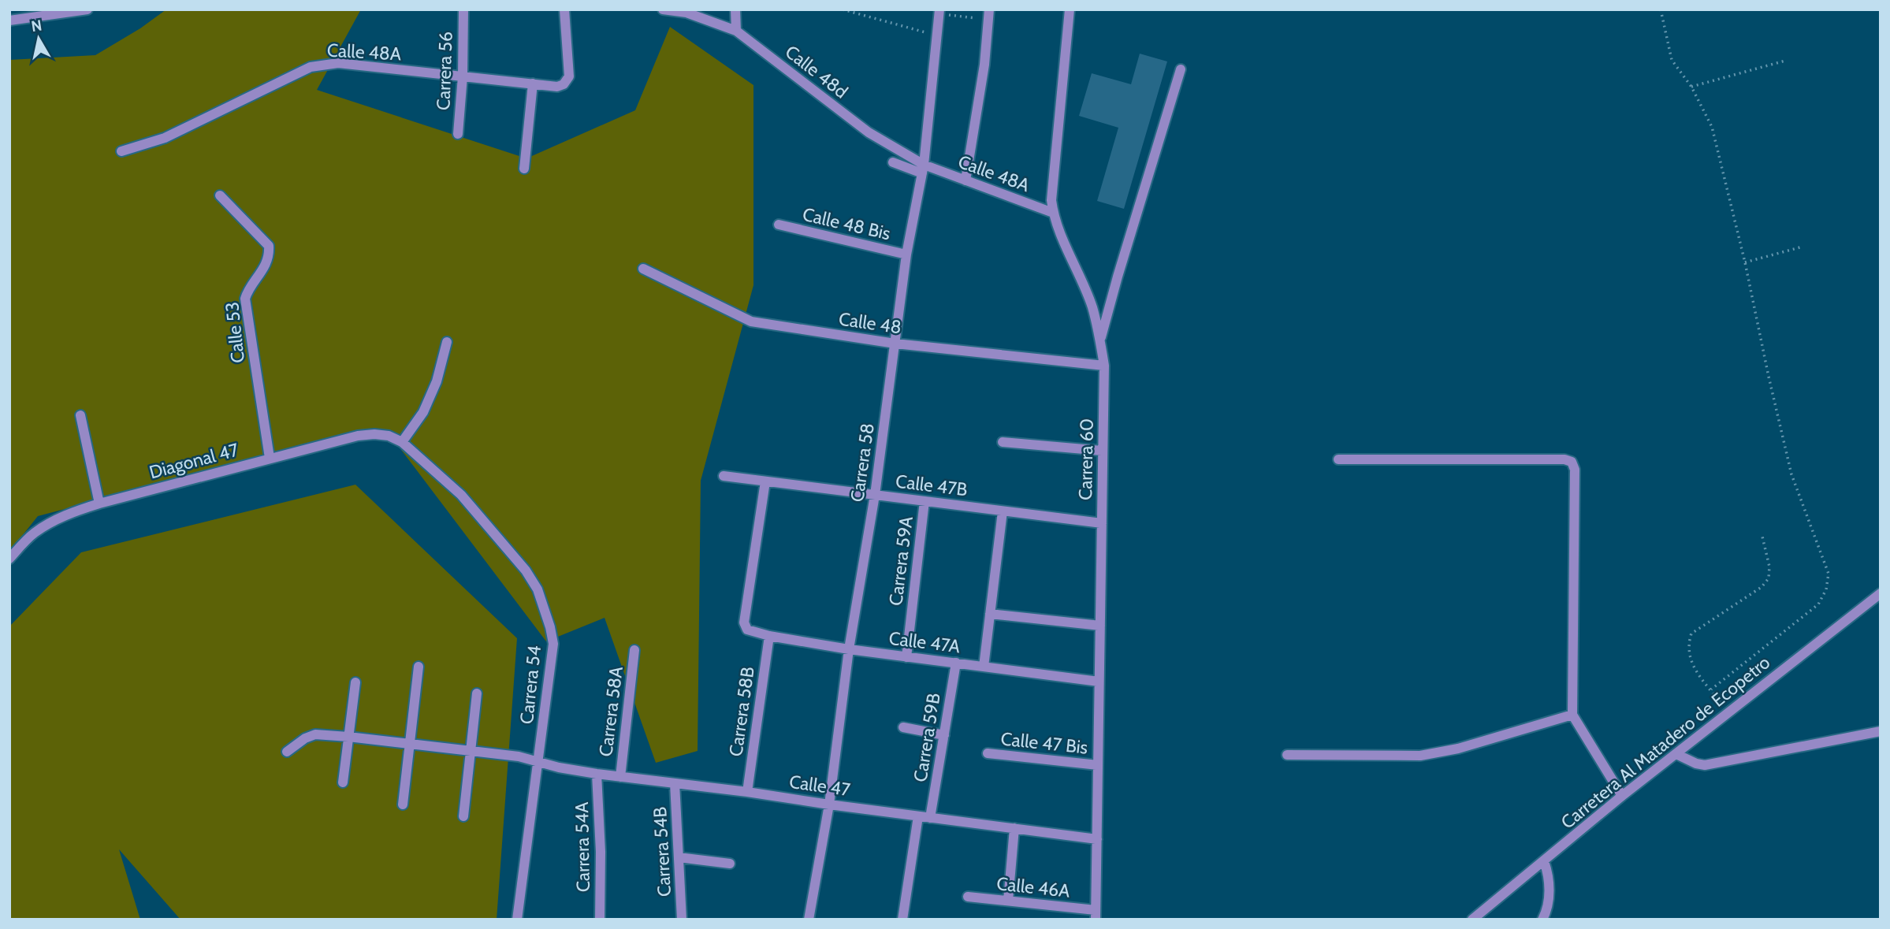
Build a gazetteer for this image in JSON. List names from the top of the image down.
{
  "streets": {
    "street": [
      "Calle 48A",
      "Carrera 56",
      "Calle 48d",
      "Calle 48 Bis",
      "Calle 48",
      "Calle 53",
      "Carrera 60",
      "Diagonal 47",
      "Carrera 58",
      "Calle 47B",
      "Carrera 59A",
      "Calle 47A",
      "Carrera 54",
      "Carrera 58A",
      "Carrera 58B",
      "Carrera 59B",
      "Carretera Al Matadero de Ecopetro",
      "Calle 47 Bis",
      "Calle 47",
      "Carrera 54A",
      "Carrera 54B",
      "Calle 46A"
    ]
  },
  "crossings": [
    ["Calle 48A", "Carrera 56"],
    ["Calle 48A", "Calle 48d"],
    ["Calle 48A", "Carrera 60"],
    ["Calle 48A", "Carrera 58"],
    ["Calle 48d", "Carrera 58"],
    ["Calle 48 Bis", "Carrera 58"],
    ["Calle 48", "Carrera 60"],
    ["Calle 48", "Carrera 58"],
    ["Calle 53", "Diagonal 47"],
    ["Carrera 60", "Calle 47B"],
    ["Carrera 60", "Calle 47A"],
    ["Carrera 60", "Calle 47 Bis"],
    ["Carrera 60", "Calle 47"],
    ["Carrera 60", "Calle 46A"],
    ["Diagonal 47", "Carrera 54"],
    ["Carrera 58", "Calle 47B"],
    ["Carrera 58", "Calle 47A"],
    ["Carrera 58", "Calle 47"],
    ["Calle 47B", "Carrera 59A"],
    ["Calle 47B", "Calle 47A"],
    ["Carrera 59A", "Calle 47A"],
    ["Calle 47A", "Carrera 58B"],
    ["Calle 47A", "Carrera 59B"],
    ["Carrera 54", "Calle 47"],
    ["Carrera 58A", "Calle 47"],
    ["Carrera 58B", "Calle 47"],
    ["Carrera 59B", "Calle 47"],
    ["Calle 47", "Carrera 54A"],
    ["Calle 47", "Carrera 54B"]
  ],
  "north": "top"
}
